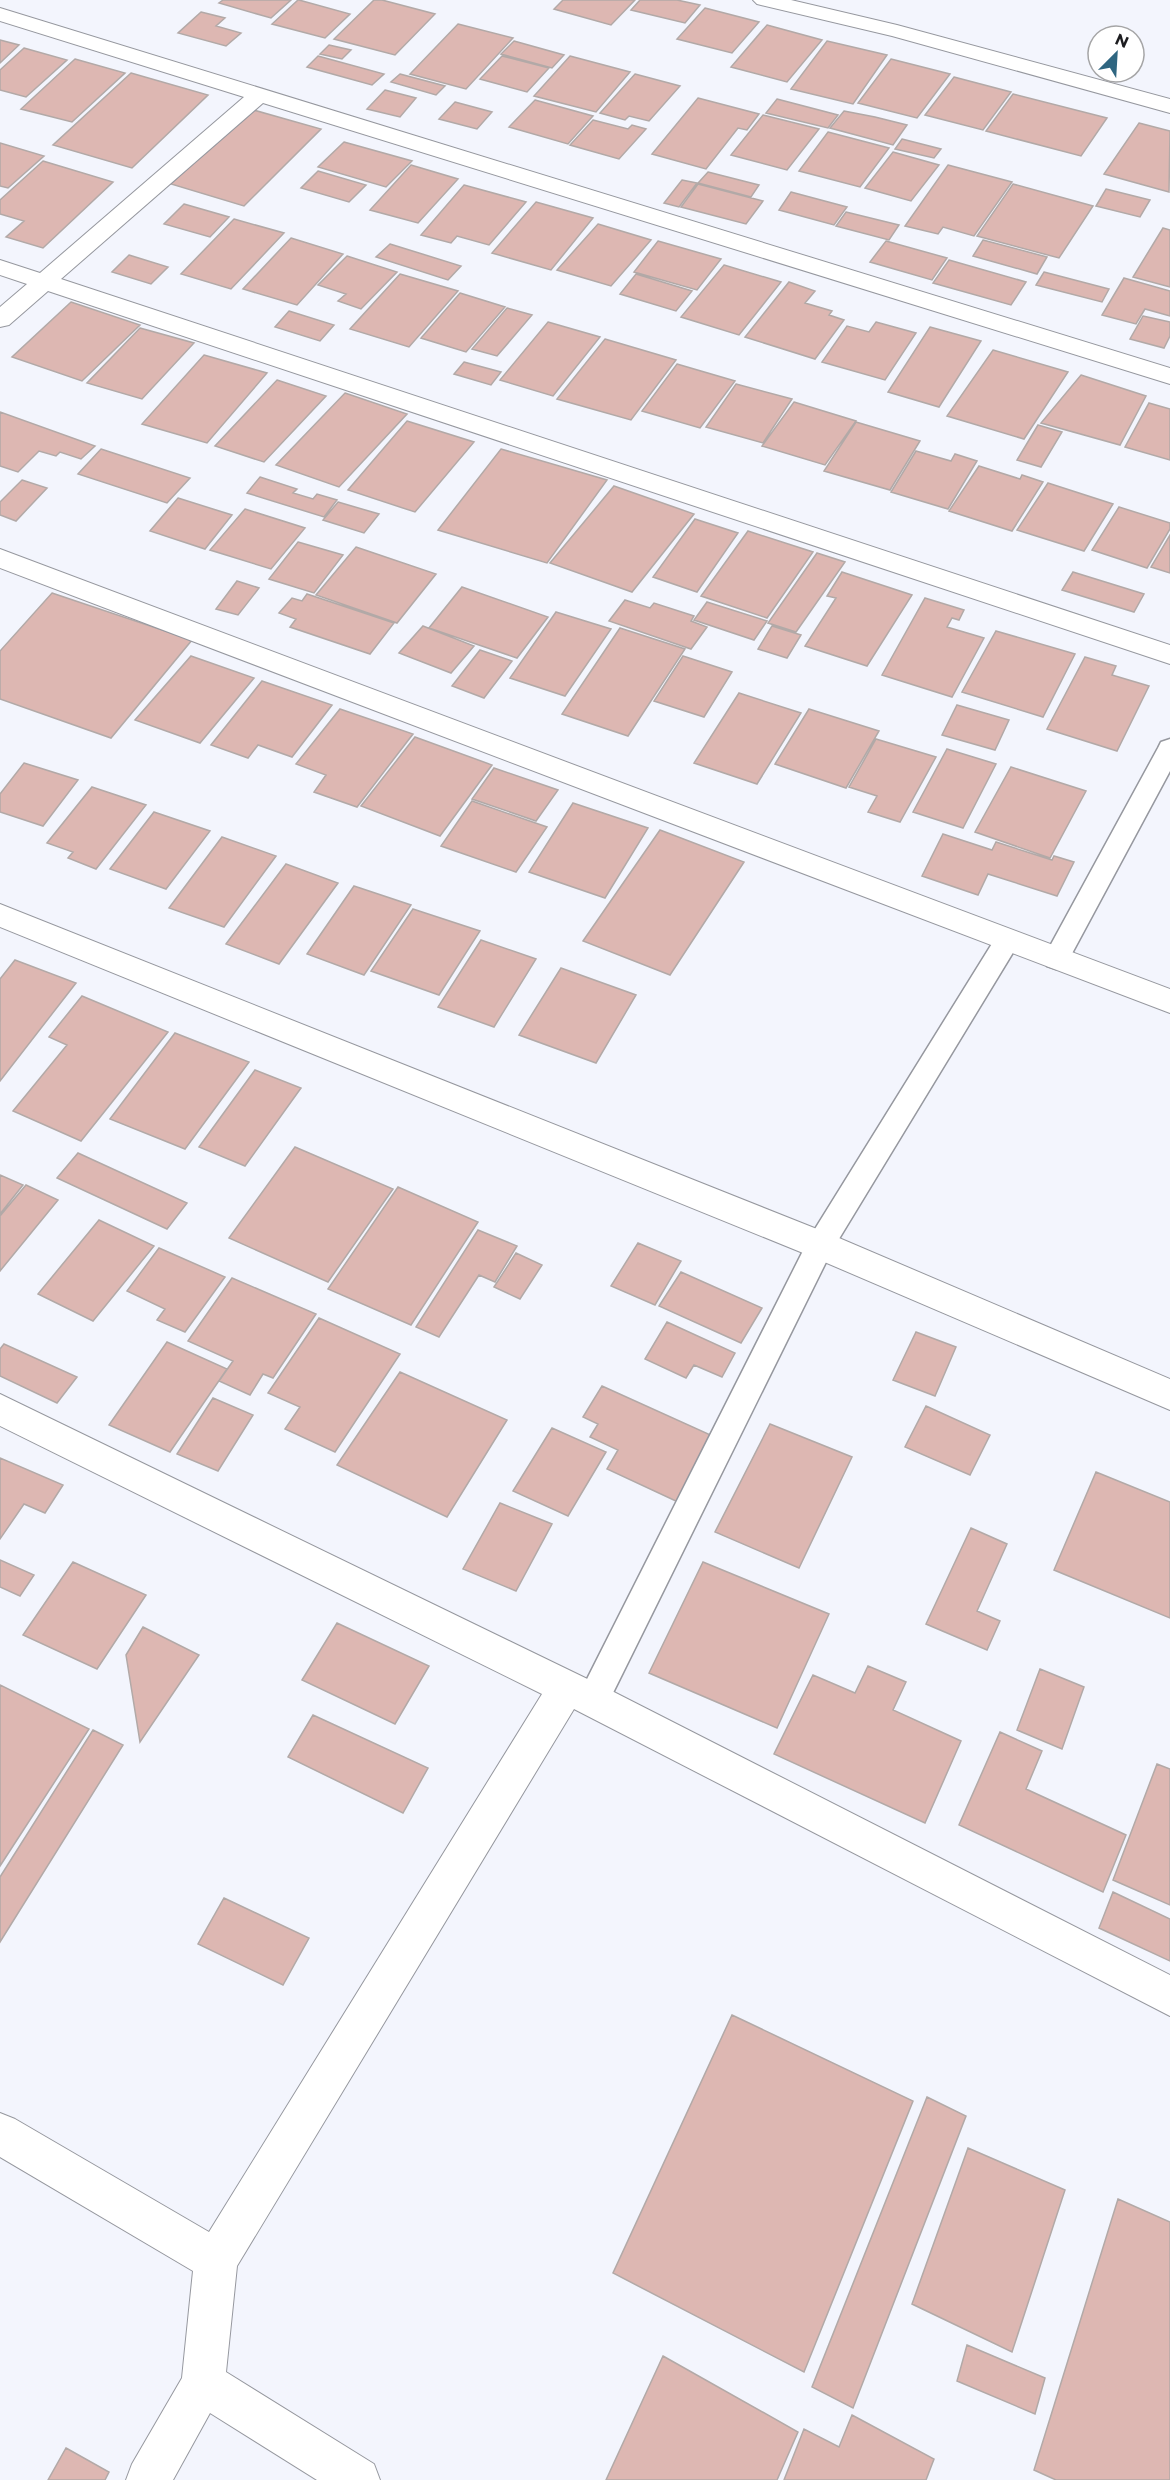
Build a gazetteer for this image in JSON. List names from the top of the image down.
{
  "north": "top right"
}
